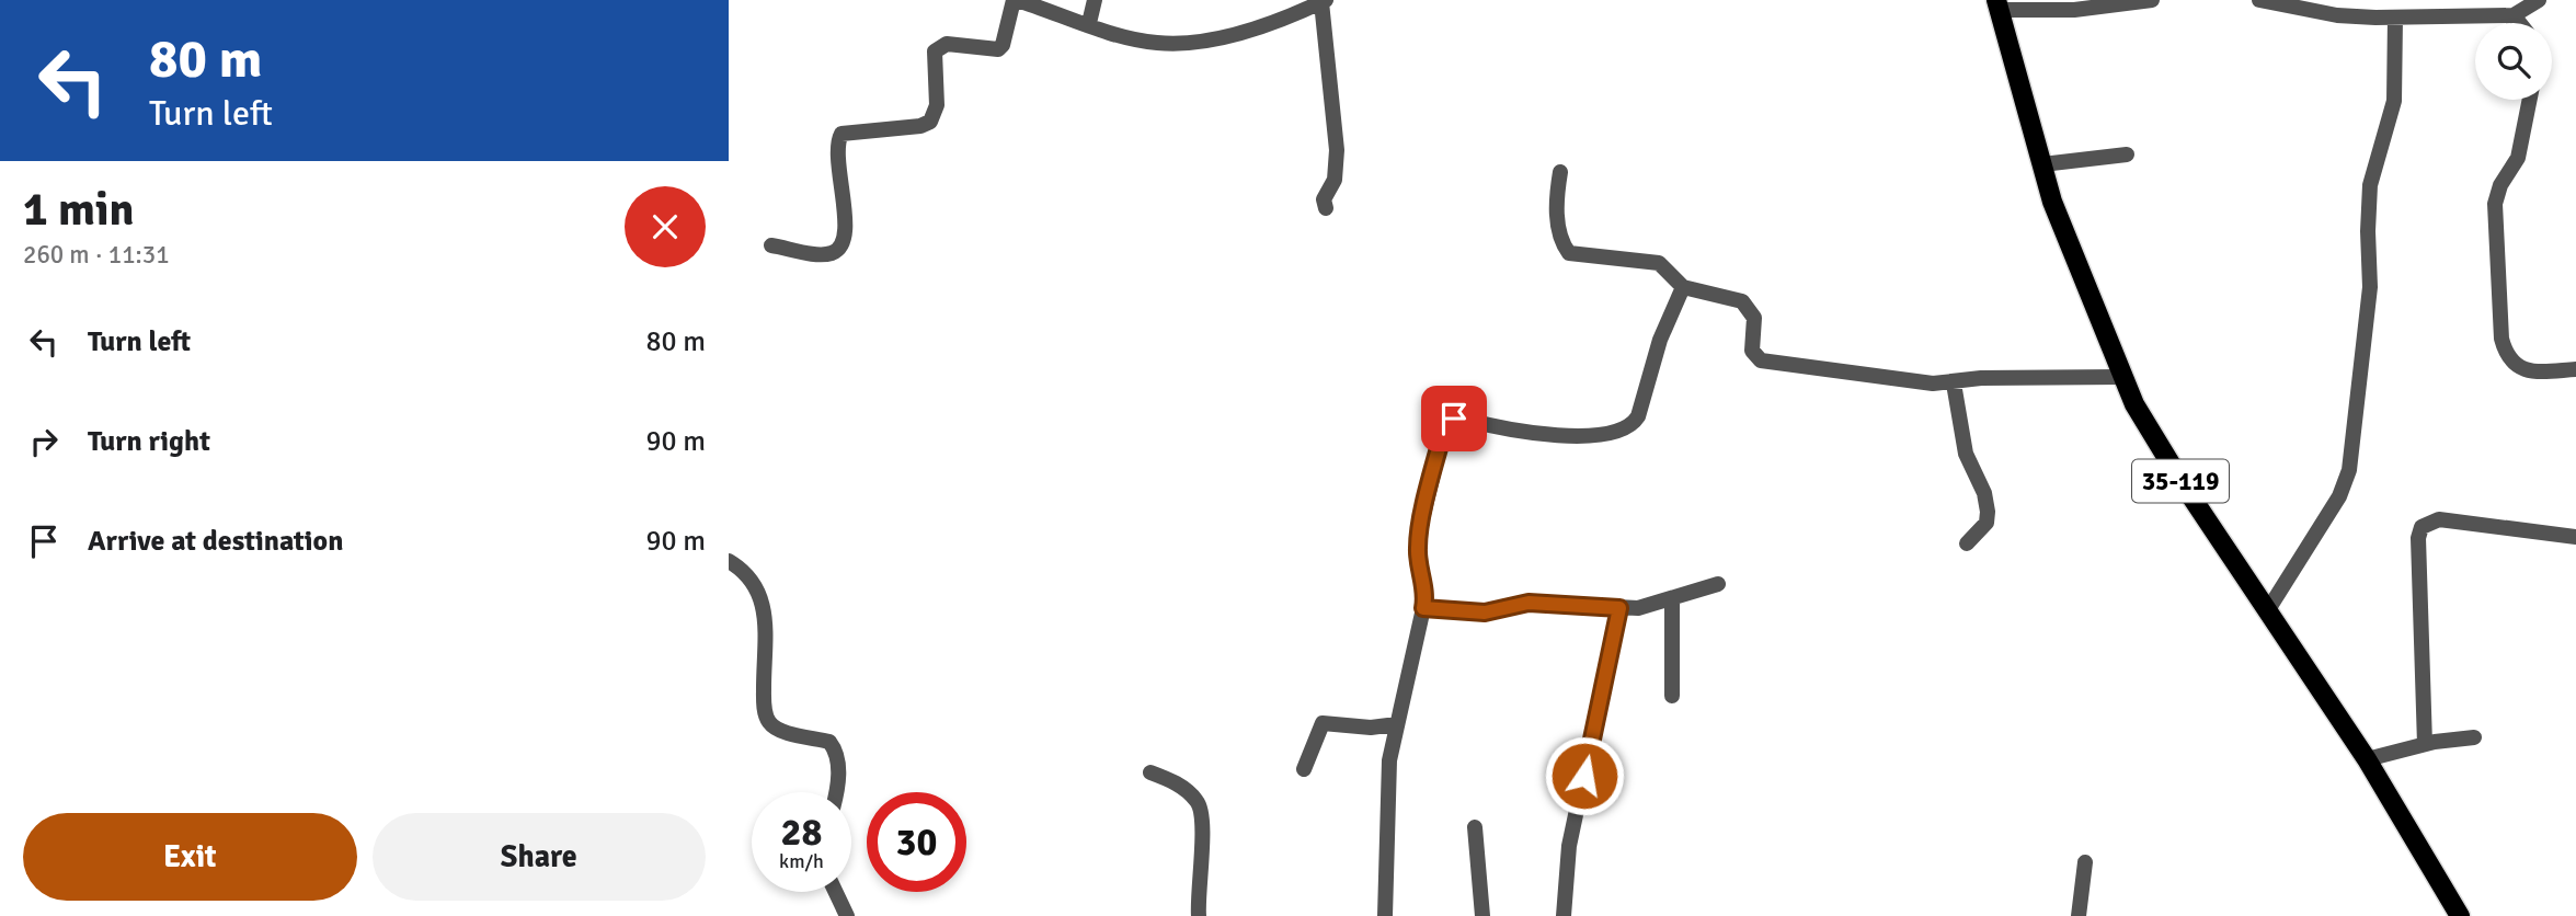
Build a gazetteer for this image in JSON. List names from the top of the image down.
{
  "streets": {
    "main road": ["35-119"]
  },
  "page": {
    "turn": ["80 m", "Turn left"],
    "heading": ["1 min", "260 m · 11:31"],
    "list": [
      {
        "name": "Turn left",
        "value": "80 m"
      },
      {
        "name": "Turn right",
        "value": "90 m"
      },
      {
        "name": "Arrive at destination",
        "value": "90 m"
      }
    ],
    "speed": "28 km/h",
    "limit": "30",
    "buttons": ["Exit", "Share"]
  }
}
